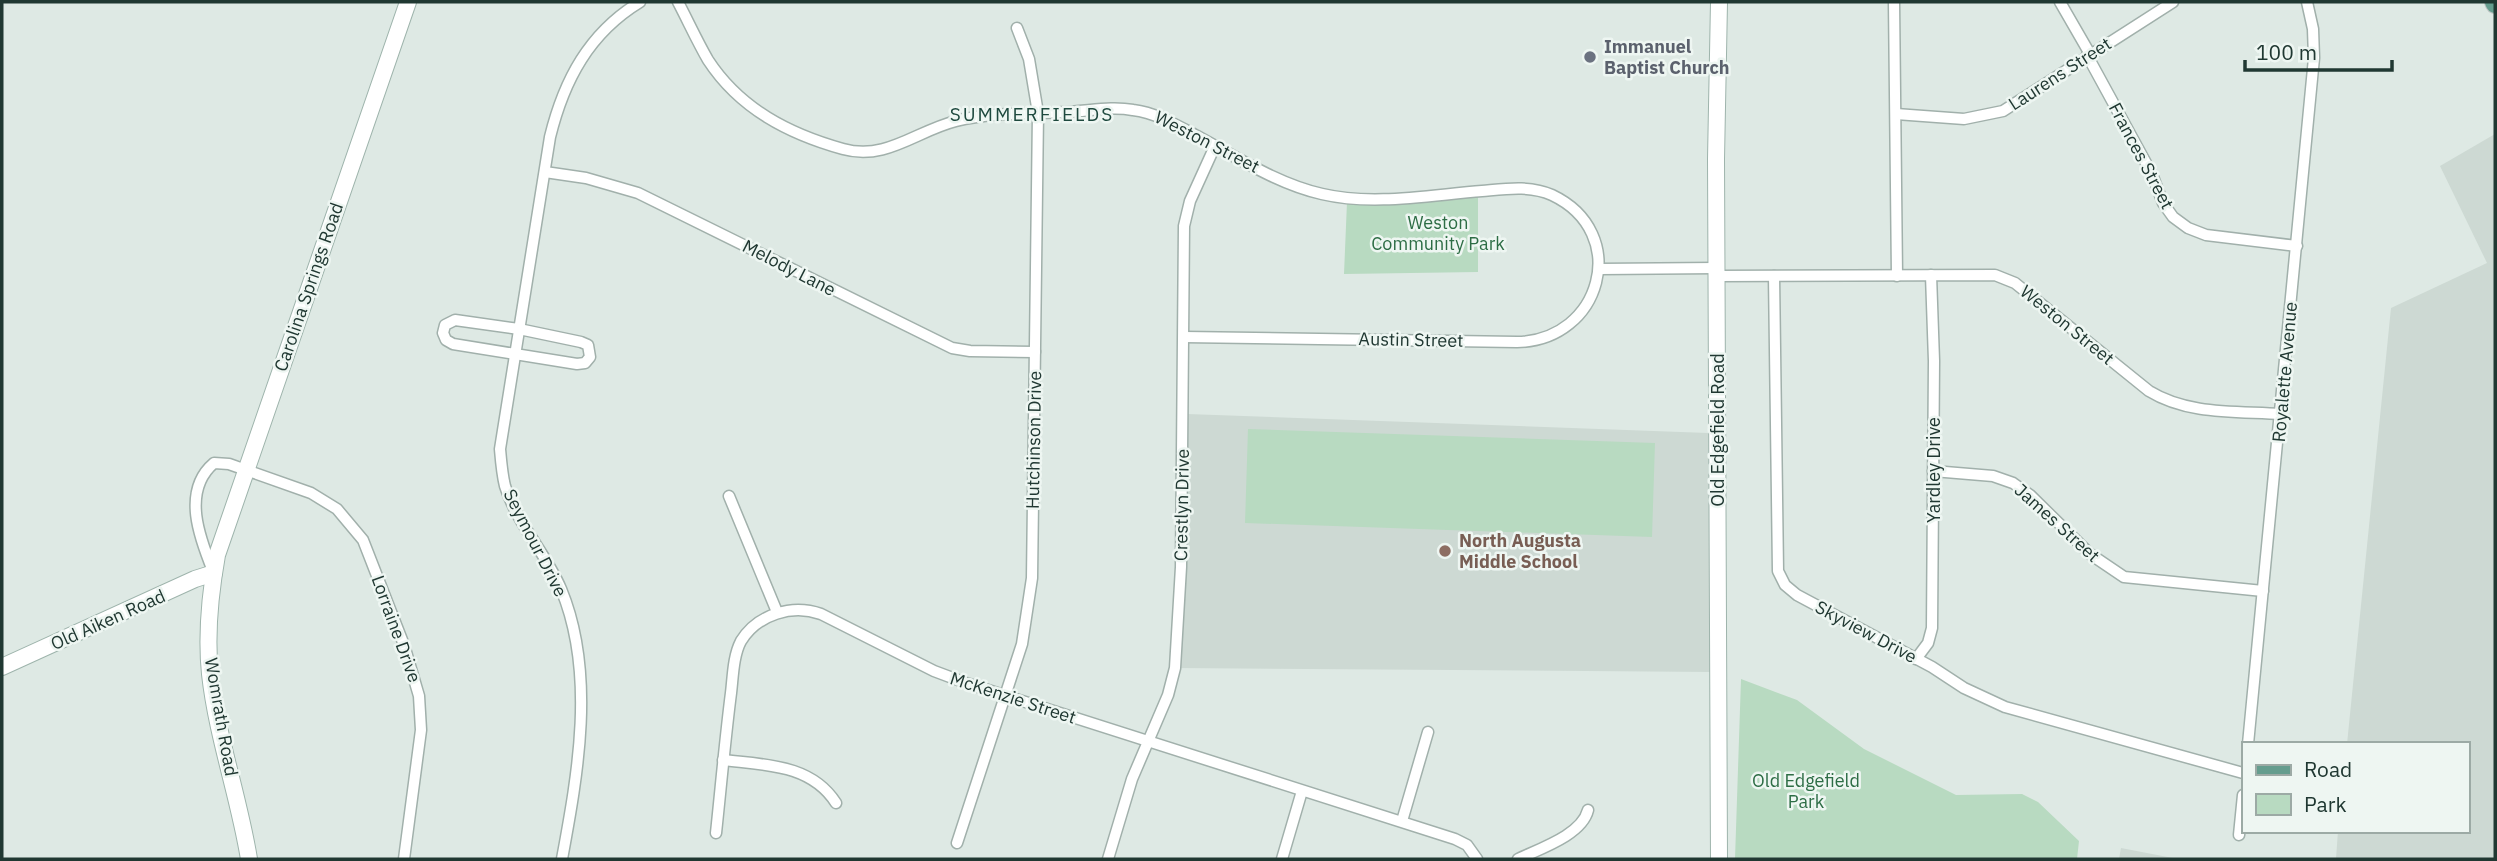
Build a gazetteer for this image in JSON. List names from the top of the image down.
{
  "streets": {
    "street": [
      "Laurens Street",
      "Weston Street",
      "Frances Street",
      "Melody Lane",
      "Carolina Springs Road",
      "Austin Street",
      "Royalette Avenue",
      "Old Edgefield Road",
      "Hutchinson Drive",
      "Yardley Drive",
      "Crestlyn Drive",
      "James Street",
      "Seymour Drive",
      "Old Aiken Road",
      "Lorraine Drive",
      "Skyview Drive",
      "McKenzie Street",
      "Womrath Road"
    ]
  },
  "crossings": [
    ["Laurens Street", "Frances Street"],
    ["Weston Street", "Austin Street"],
    ["Weston Street", "Royalette Avenue"],
    ["Weston Street", "Old Edgefield Road"],
    ["Weston Street", "Hutchinson Drive"],
    ["Weston Street", "Yardley Drive"],
    ["Weston Street", "Crestlyn Drive"],
    ["Weston Street", "Skyview Drive"],
    ["Frances Street", "Royalette Avenue"],
    ["Melody Lane", "Hutchinson Drive"],
    ["Melody Lane", "Seymour Drive"],
    ["Carolina Springs Road", "Old Aiken Road"],
    ["Carolina Springs Road", "Lorraine Drive"],
    ["Carolina Springs Road", "Womrath Road"],
    ["Austin Street", "Crestlyn Drive"],
    ["Royalette Avenue", "James Street"],
    ["Hutchinson Drive", "McKenzie Street"],
    ["Yardley Drive", "James Street"],
    ["Yardley Drive", "Skyview Drive"],
    ["Crestlyn Drive", "McKenzie Street"],
    ["Old Aiken Road", "Lorraine Drive"],
    ["Old Aiken Road", "Womrath Road"],
    ["Lorraine Drive", "Womrath Road"]
  ],
  "districts": ["SUMMERFIELDS"],
  "parks": ["Weston Community Park", "Old Edgefield Park"],
  "places": ["Immanuel Baptist Church", "North Augusta Middle School"],
  "legend": ["Road", "Park"],
  "scale_bar": "100 m"
}
